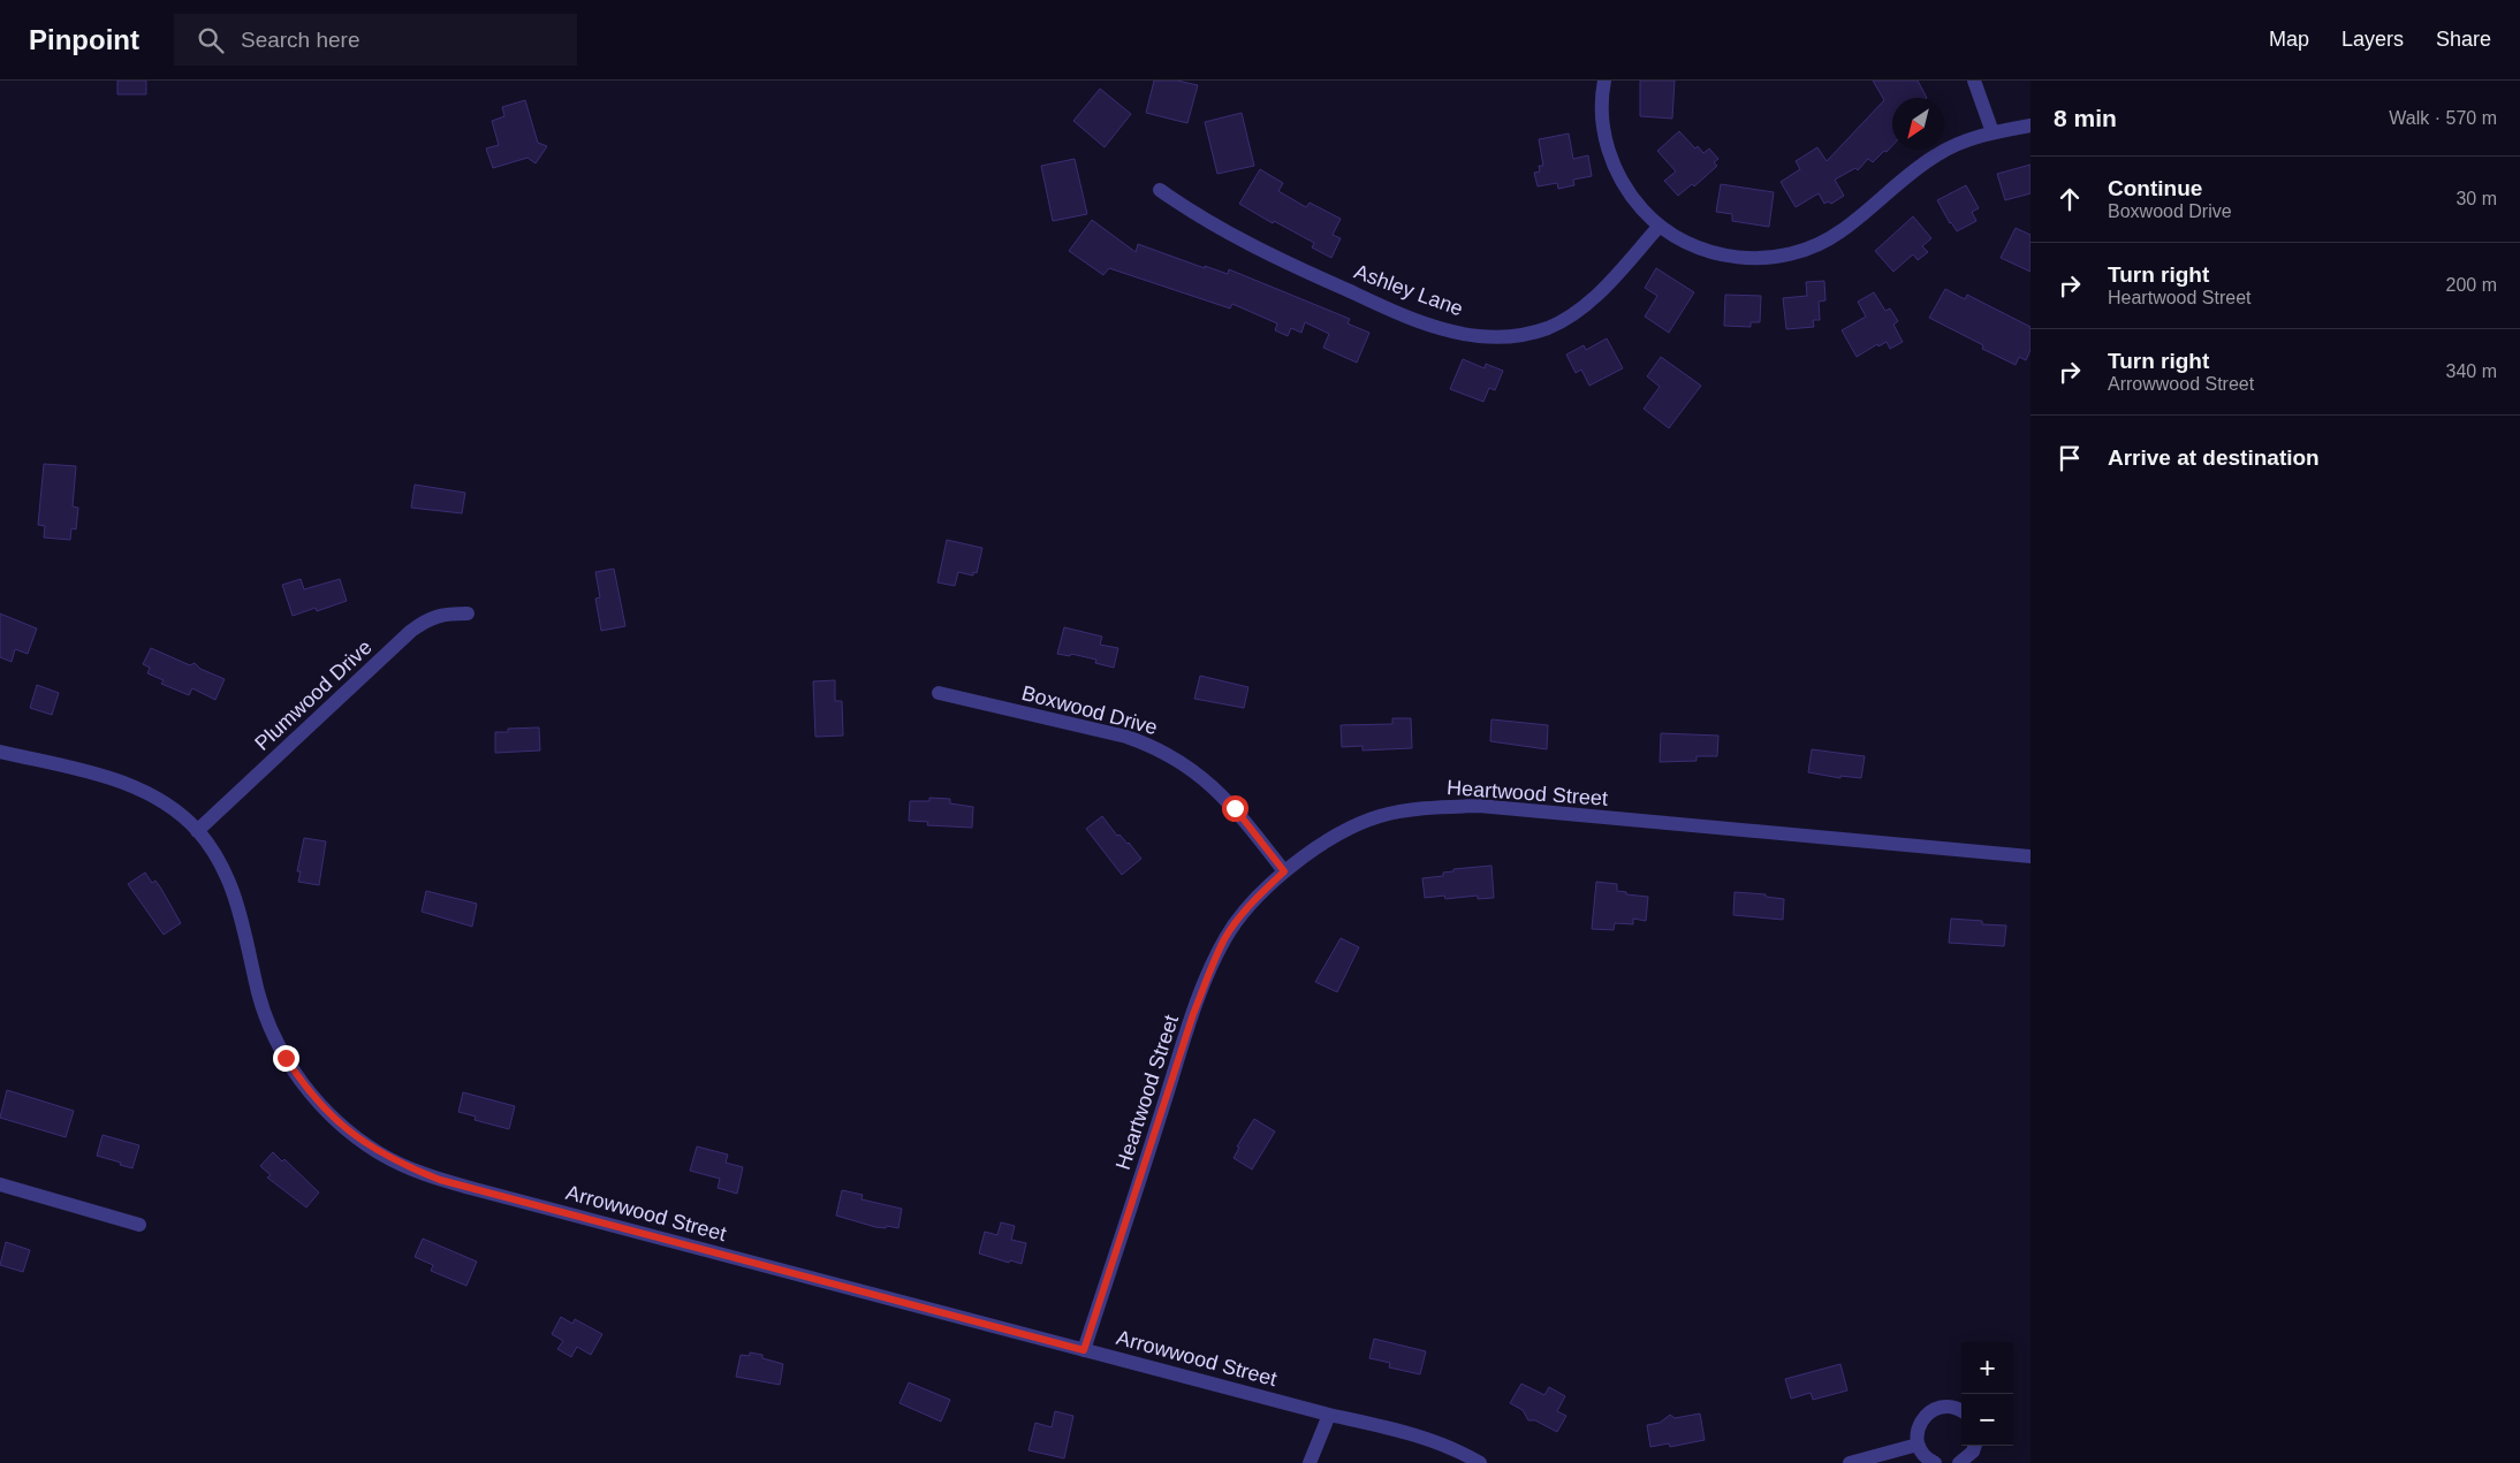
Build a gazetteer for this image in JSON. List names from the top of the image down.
{
  "streets": {
    "street": [
      "Ashley Lane",
      "Plumwood Drive",
      "Boxwood Drive",
      "Heartwood Street",
      "Arrowwood Street"
    ]
  },
  "crossings": [
    ["Plumwood Drive", "Arrowwood Street"],
    ["Boxwood Drive", "Heartwood Street"],
    ["Heartwood Street", "Arrowwood Street"]
  ],
  "north": "bottom left",
  "page": {
    "header": "Pinpoint",
    "search": "Search here",
    "nav": ["Map", "Layers", "Share"],
    "heading": ["8 min", "Walk · 570 m"],
    "list": [
      ["Continue", "Boxwood Drive", "30 m"],
      ["Turn right", "Heartwood Street", "200 m"],
      ["Turn right", "Arrowwood Street", "340 m"],
      "Arrive at destination"
    ],
    "map_buttons": ["+", "−"]
  }
}
